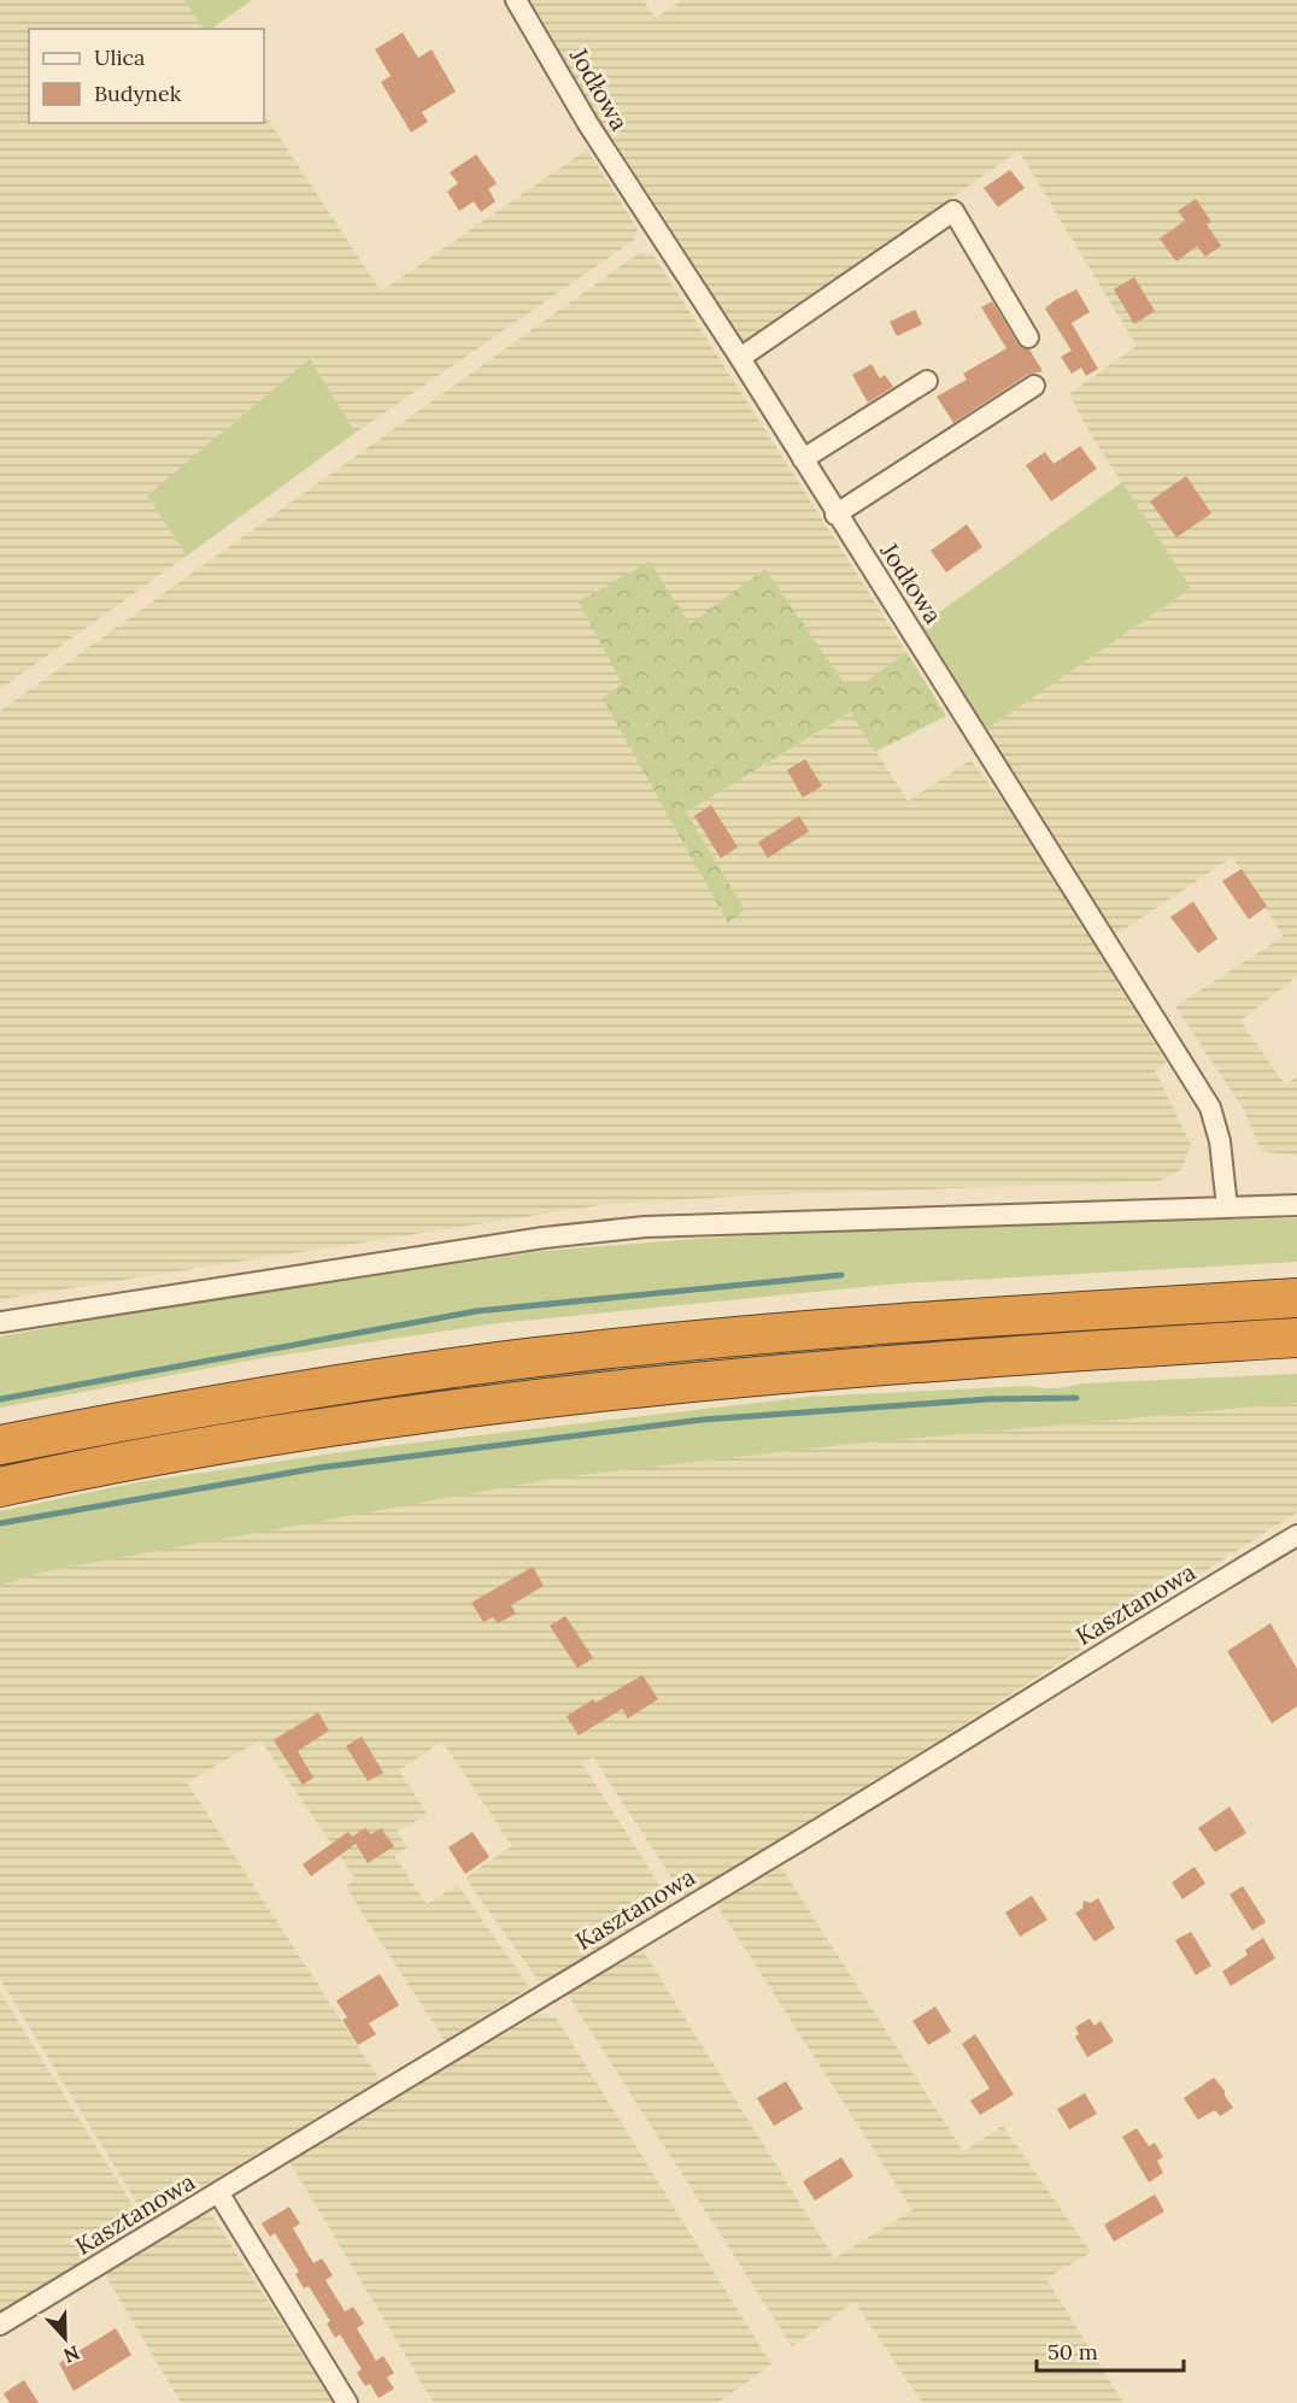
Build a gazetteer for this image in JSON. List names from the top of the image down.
{
  "streets": {
    "street": ["Jodłowa", "Kasztanowa"]
  },
  "legend": ["Ulica", "Budynek"],
  "scale_bar": "50 m",
  "north": "bottom"
}
